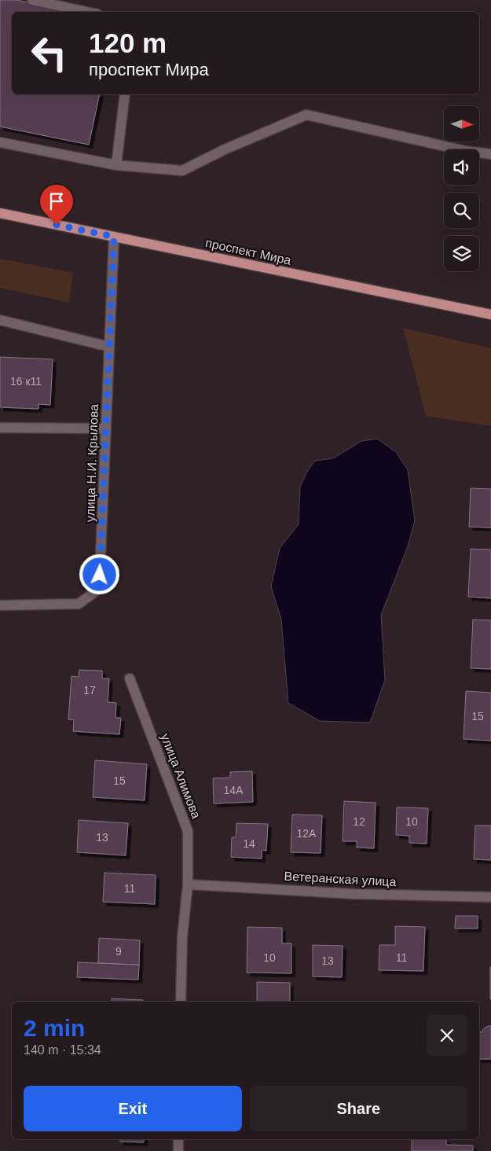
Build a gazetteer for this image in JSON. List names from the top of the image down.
{
  "streets": {
    "main road": ["проспект Мира"],
    "street": ["улица Н.И. Крылова", "улица Алимова", "Ветеранская улица"]
  },
  "crossings": [
    ["проспект Мира", "улица Н.И. Крылова"],
    ["улица Алимова", "Ветеранская улица"]
  ],
  "house_numbers": [
    "16 к11",
    "17",
    "15",
    "15",
    "14А",
    "12",
    "10",
    "12А",
    "13",
    "14",
    "11",
    "9",
    "10",
    "11",
    "13"
  ],
  "north": "right",
  "page": {
    "turn": ["120 m", "проспект Мира"],
    "heading": ["2 min", "140 m · 15:34"],
    "buttons": ["Exit", "Share"]
  }
}
